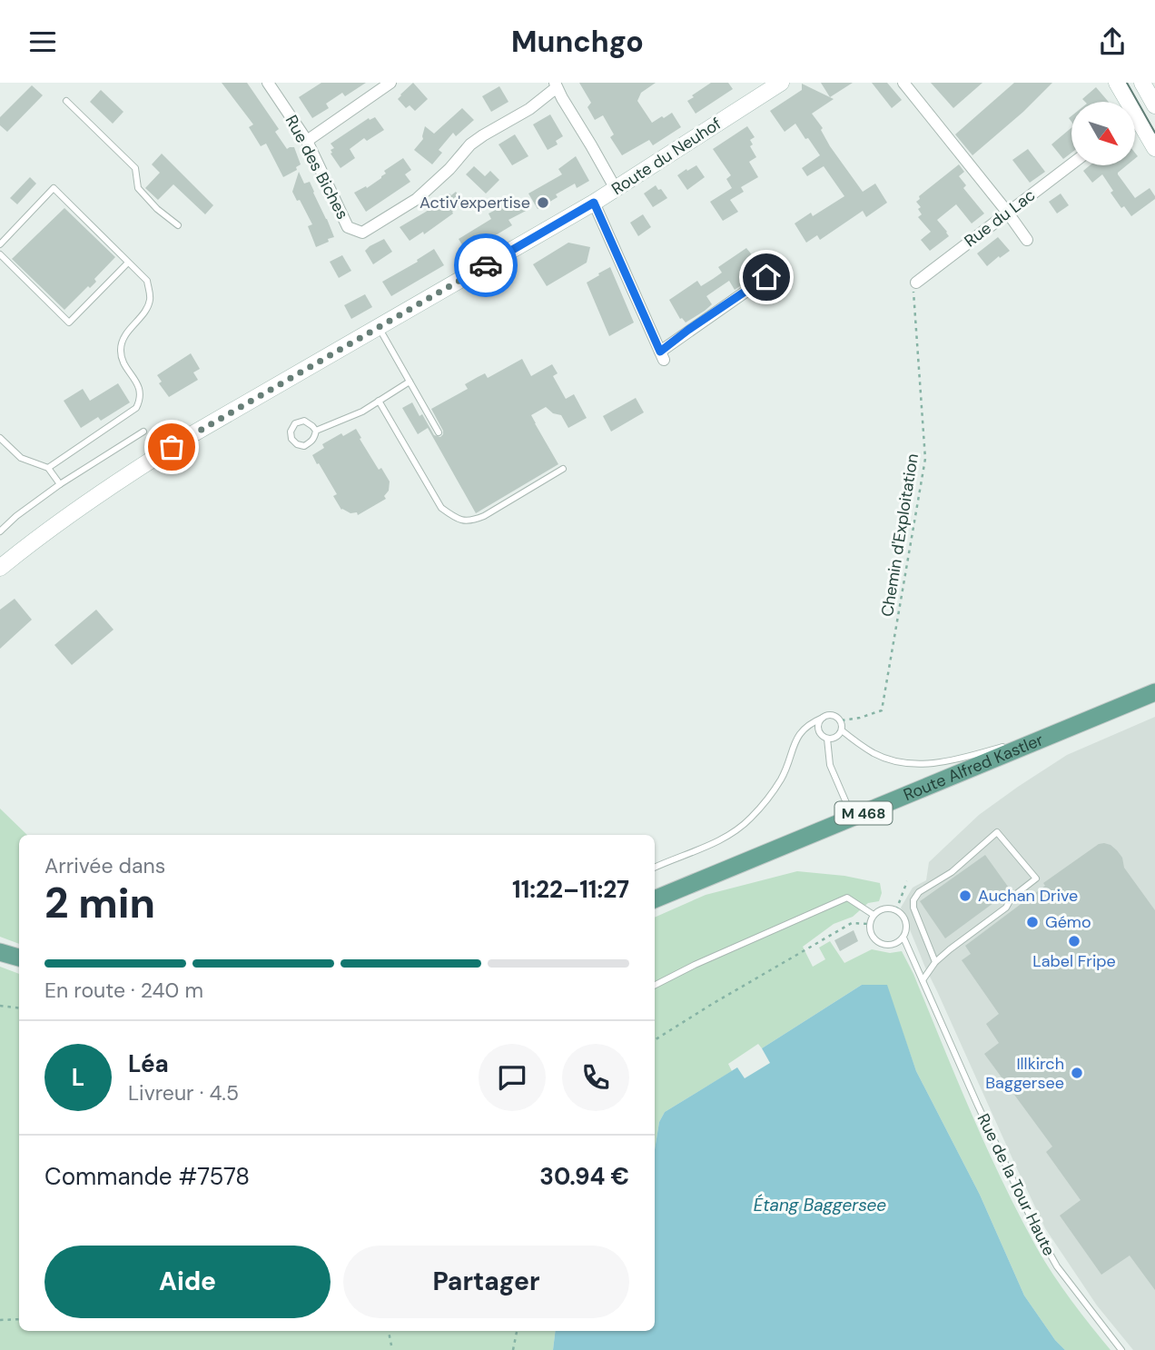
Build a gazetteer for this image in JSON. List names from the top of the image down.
{
  "streets": {
    "main road": ["Route Alfred Kastler", "M 468"],
    "street": ["Route du Neuhof", "Rue des Biches", "Rue du Lac"],
    "lane": ["Rue de la Tour Haute"],
    "path": ["Chemin d'Exploitation"]
  },
  "crossings": [
    ["Rue du Lac", "Chemin d'Exploitation"]
  ],
  "water": ["Étang Baggersee"],
  "places": [
    "Activ'expertise",
    "Auchan Drive",
    "Gémo",
    "Label Fripe",
    "Illkirch Baggersee"
  ],
  "north": "bottom right",
  "page": {
    "header": "Munchgo",
    "heading": ["2 min", "Arrivée dans", "11:22–11:27"],
    "panel": [
      "Léa",
      "Livreur · 4.5",
      "Commande #7578",
      "30.94 €"
    ],
    "bar": "En route · 240 m",
    "round": "L",
    "buttons": ["Aide", "Partager"]
  }
}
